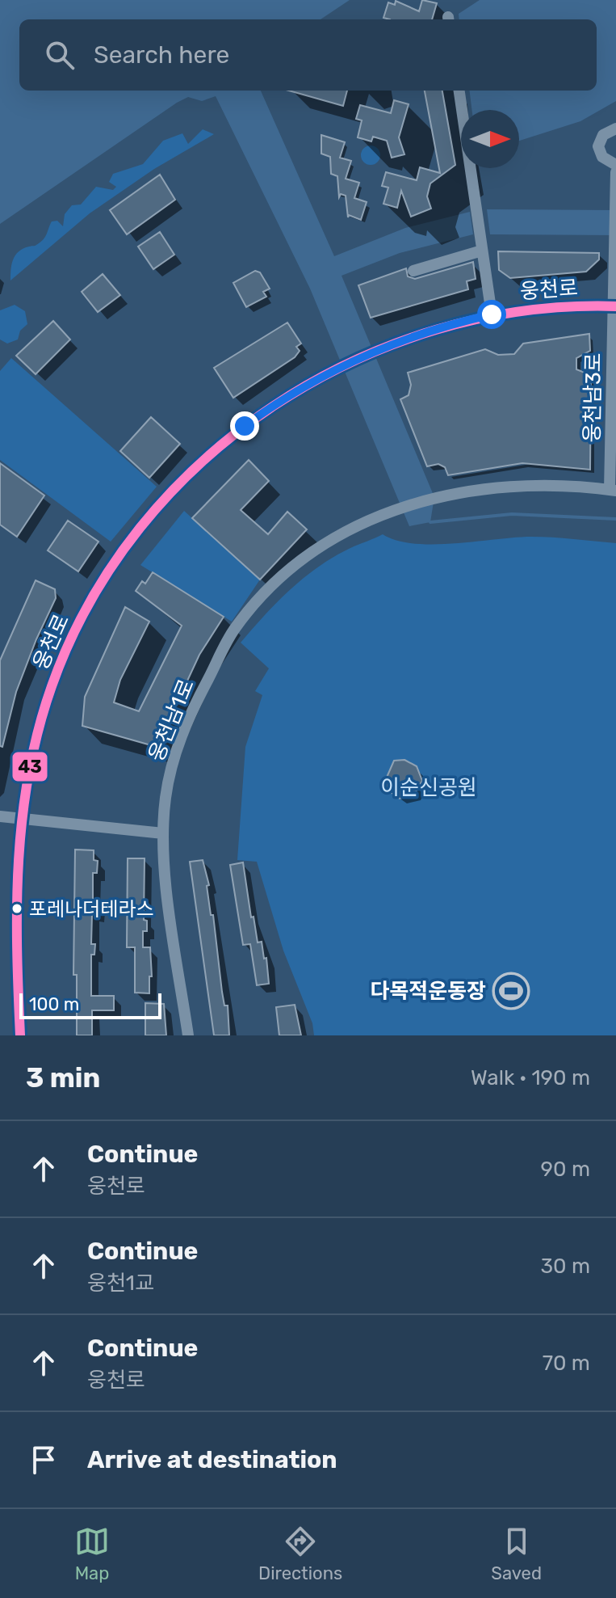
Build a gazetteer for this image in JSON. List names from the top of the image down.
{
  "streets": {
    "street": ["웅천로", "웅천남3로", "웅천남1로"]
  },
  "crossings": [
    ["웅천로", "웅천남3로"],
    ["웅천남3로", "웅천남1로"]
  ],
  "parks": ["이순신공원"],
  "places": {
    "other": ["포레나더테라스"],
    "sports": ["다목적운동장"]
  },
  "lines": ["transit line 43"],
  "scale_bar": "100 m",
  "north": "right",
  "page": {
    "search": "Search here",
    "scale": "100 m",
    "heading": ["3 min", "Walk · 190 m"],
    "list": [
      ["Continue", "웅천로", "90 m"],
      ["Continue", "웅천1교", "30 m"],
      ["Continue", "웅천로", "70 m"],
      "Arrive at destination"
    ],
    "nav": ["Map", "Directions", "Saved"]
  }
}
